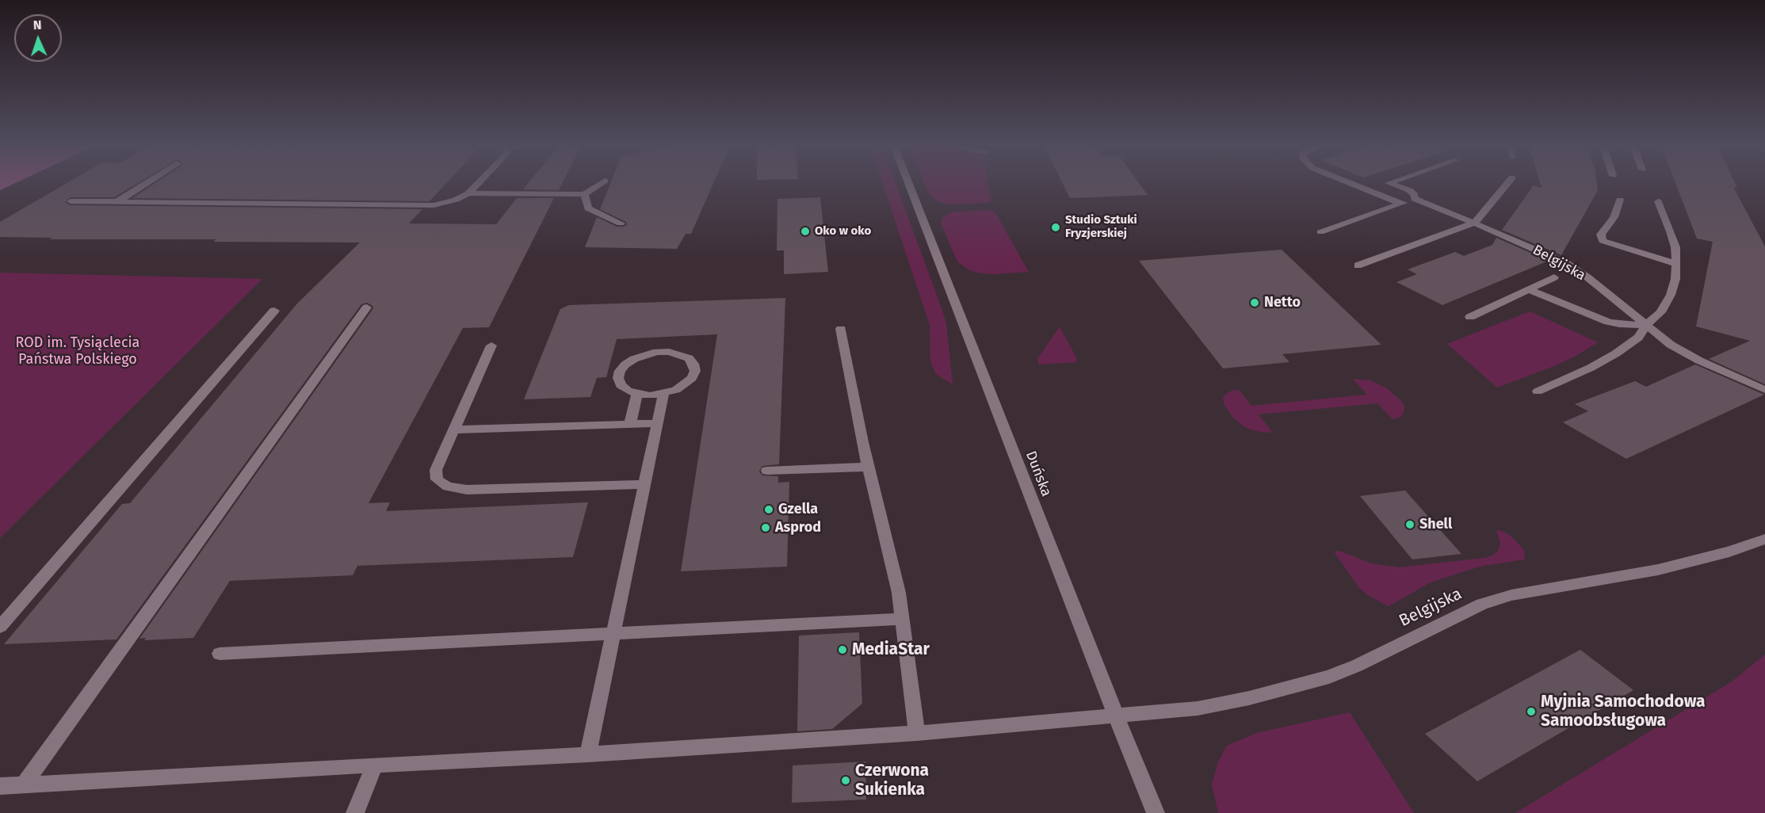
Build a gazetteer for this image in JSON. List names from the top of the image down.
{
  "streets": {
    "street": ["Belgijska", "Duńska"]
  },
  "crossings": [
    ["Belgijska", "Duńska"]
  ],
  "parks": ["ROD im. Tysiąclecia Państwa Polskiego"],
  "places": [
    "Studio Sztuki Fryzjerskiej",
    "Oko w oko",
    "Netto",
    "Gzella",
    "Shell",
    "Asprod",
    "MediaStar",
    "Myjnia Samochodowa Samoobsługowa",
    "Czerwona Sukienka"
  ],
  "north": "top"
}
